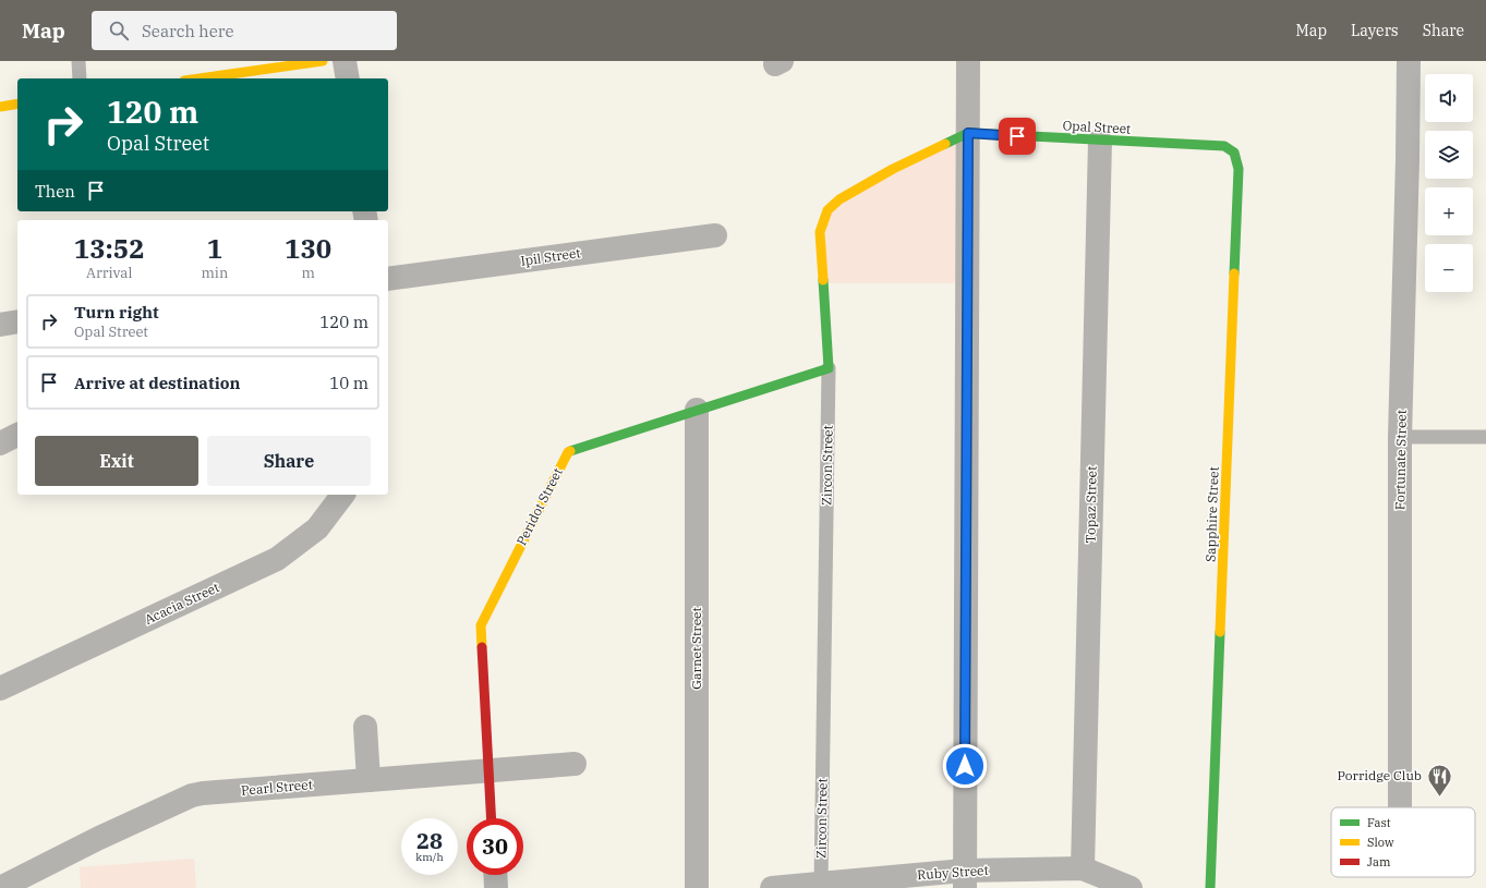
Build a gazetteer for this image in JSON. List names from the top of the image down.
{
  "streets": {
    "street": [
      "Opal Street",
      "Ipil Street",
      "Fortunate Street",
      "Zircon Street",
      "Topaz Street",
      "Peridot Street",
      "Sapphire Street",
      "Acacia Street",
      "Garnet Street",
      "Pearl Street",
      "Ruby Street"
    ]
  },
  "crossings": [
    ["Opal Street", "Zircon Street"],
    ["Opal Street", "Topaz Street"],
    ["Opal Street", "Sapphire Street"],
    ["Zircon Street", "Peridot Street"],
    ["Zircon Street", "Ruby Street"],
    ["Topaz Street", "Ruby Street"],
    ["Peridot Street", "Garnet Street"],
    ["Peridot Street", "Pearl Street"]
  ],
  "places": {
    "restaurant": ["Porridge Club"]
  },
  "legend": ["Fast", "Slow", "Jam"],
  "page": {
    "header": "Map",
    "search": "Search here",
    "nav": ["Map", "Layers", "Share"],
    "map_buttons": ["+", "−"],
    "turn": ["120 m", "Opal Street"],
    "then": "Then",
    "eta": [
      "13:52",
      "Arrival",
      "1",
      "min",
      "130",
      "m"
    ],
    "list": [
      {
        "name": "Turn right",
        "note": "Opal Street",
        "value": "120 m"
      },
      {
        "name": "Arrive at destination",
        "value": "10 m"
      }
    ],
    "buttons": ["Exit", "Share"],
    "speed": "28 km/h",
    "limit": "30"
  }
}
